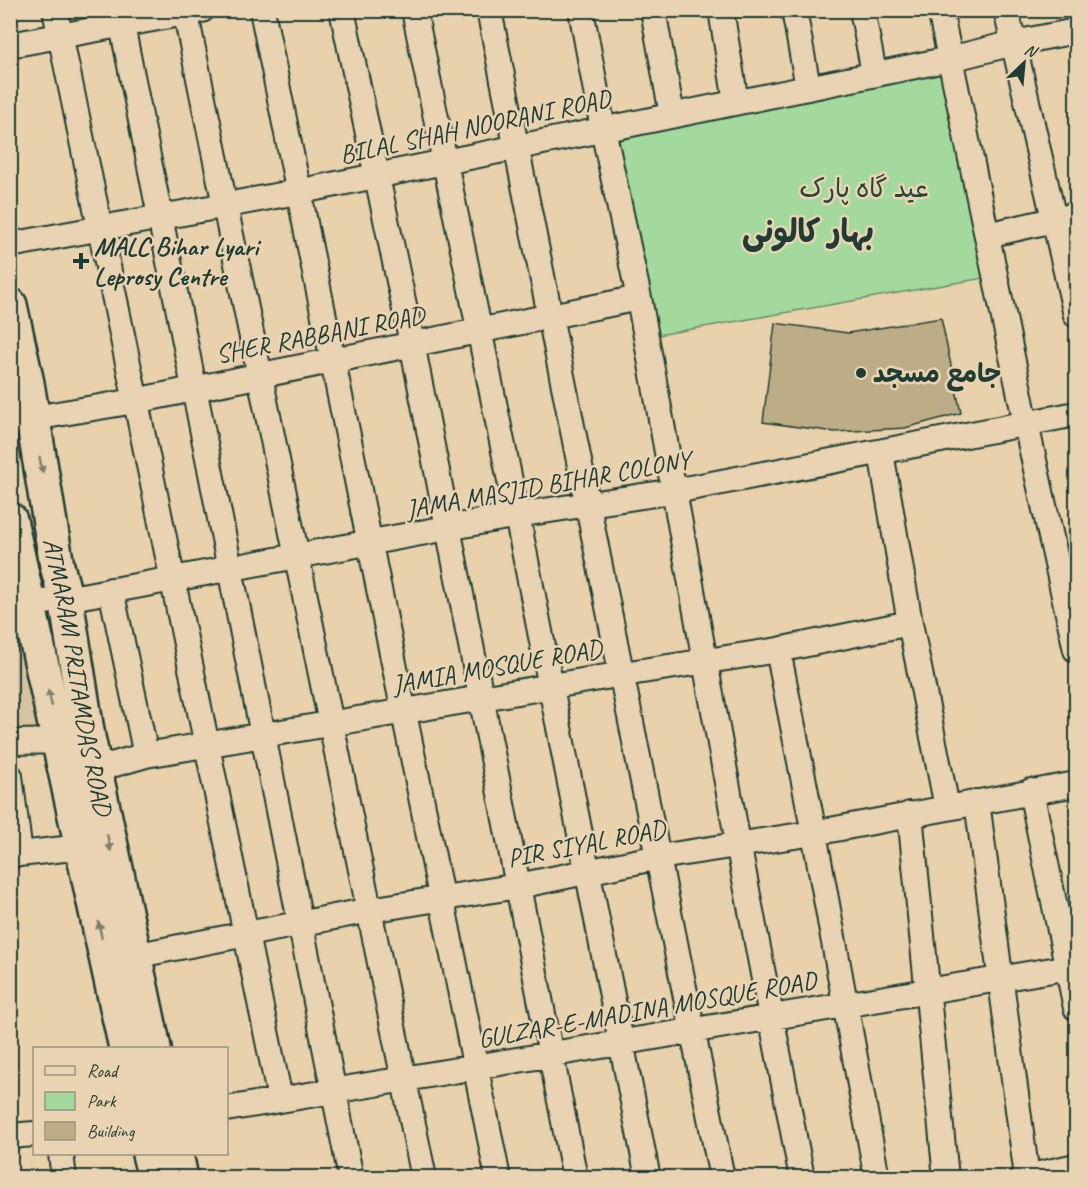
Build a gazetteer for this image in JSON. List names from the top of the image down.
{
  "streets": {
    "main road": ["ATMARAM PRITAMDAS ROAD"],
    "street": [
      "BILAL SHAH NOORANI ROAD",
      "SHER RABBANI ROAD",
      "JAMA MASJID BIHAR COLONY",
      "JAMIA MOSQUE ROAD",
      "PIR SIYAL ROAD",
      "GULZAR-E-MADINA MOSQUE ROAD"
    ]
  },
  "crossings": [
    ["SHER RABBANI ROAD", "ATMARAM PRITAMDAS ROAD"],
    ["JAMA MASJID BIHAR COLONY", "ATMARAM PRITAMDAS ROAD"],
    ["JAMIA MOSQUE ROAD", "ATMARAM PRITAMDAS ROAD"],
    ["ATMARAM PRITAMDAS ROAD", "PIR SIYAL ROAD"]
  ],
  "districts": ["بہار کالونی"],
  "parks": ["عید گاہ پارک"],
  "places": {
    "health": ["MALC Bihar Lyari Leprosy Centre"],
    "other": ["جامع مسجد"]
  },
  "legend": ["Road", "Park", "Building"],
  "north": "top right"
}
